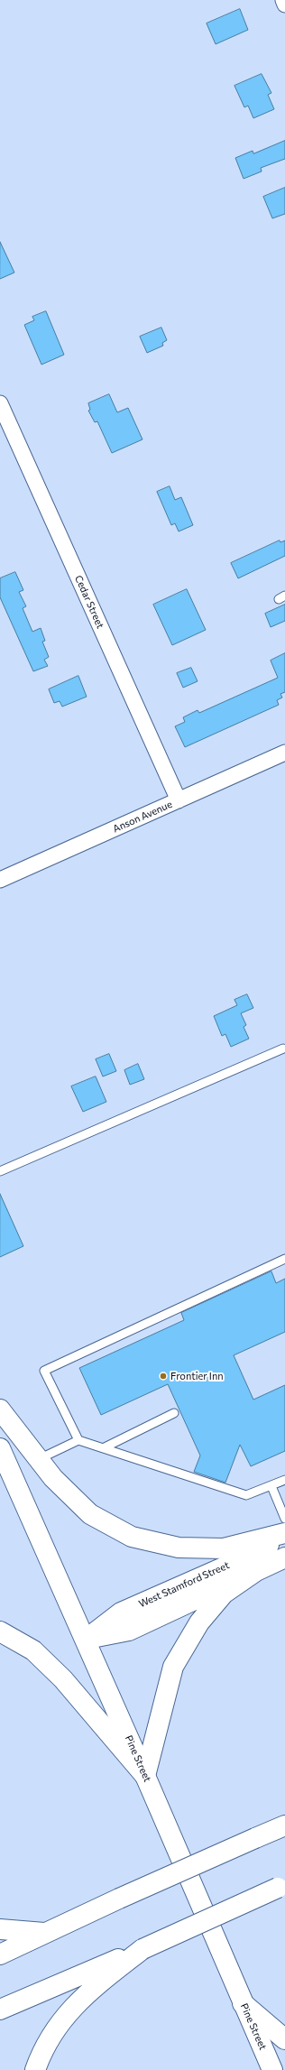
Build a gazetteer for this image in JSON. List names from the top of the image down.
{
  "streets": {
    "main road": ["West Stamford Street", "Pine Street"],
    "street": ["Cedar Street", "Anson Avenue"]
  },
  "crossings": [
    ["Cedar Street", "Anson Avenue"],
    ["West Stamford Street", "Pine Street"]
  ],
  "places": ["Frontier Inn"]
}
